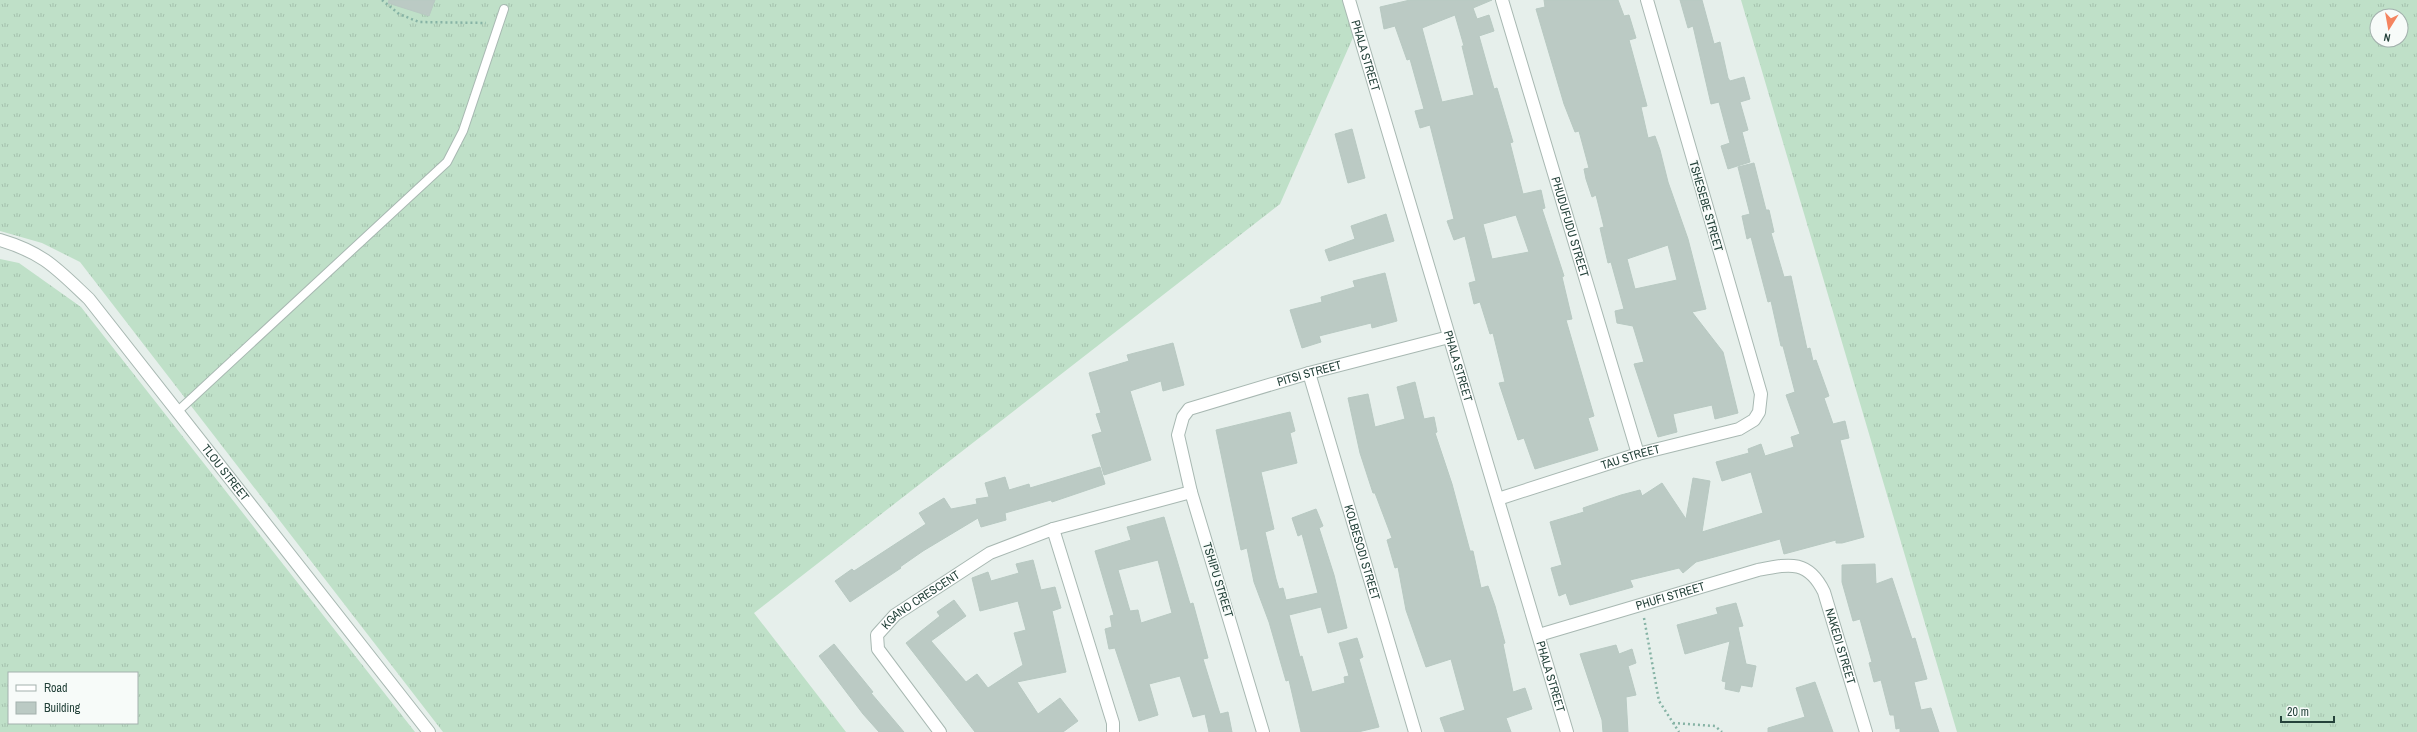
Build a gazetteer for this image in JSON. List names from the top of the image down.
{
  "streets": {
    "street": [
      "PHALA STREET",
      "TSHESEBE STREET",
      "PHUDUFUDU STREET",
      "PITSI STREET",
      "TAU STREET",
      "TLOU STREET",
      "KOLBESODI STREET",
      "TSHIPU STREET",
      "PHUFI STREET",
      "KGANO CRESCENT",
      "NAKEDI STREET"
    ]
  },
  "crossings": [
    ["PHALA STREET", "PITSI STREET"],
    ["PHALA STREET", "TAU STREET"],
    ["PHALA STREET", "PHUFI STREET"],
    ["TSHESEBE STREET", "TAU STREET"],
    ["PHUDUFUDU STREET", "TAU STREET"],
    ["PITSI STREET", "KOLBESODI STREET"],
    ["PITSI STREET", "TSHIPU STREET"],
    ["TSHIPU STREET", "KGANO CRESCENT"],
    ["PHUFI STREET", "NAKEDI STREET"]
  ],
  "legend": ["Road", "Building"],
  "scale_bar": "20 m",
  "north": "bottom"
}
